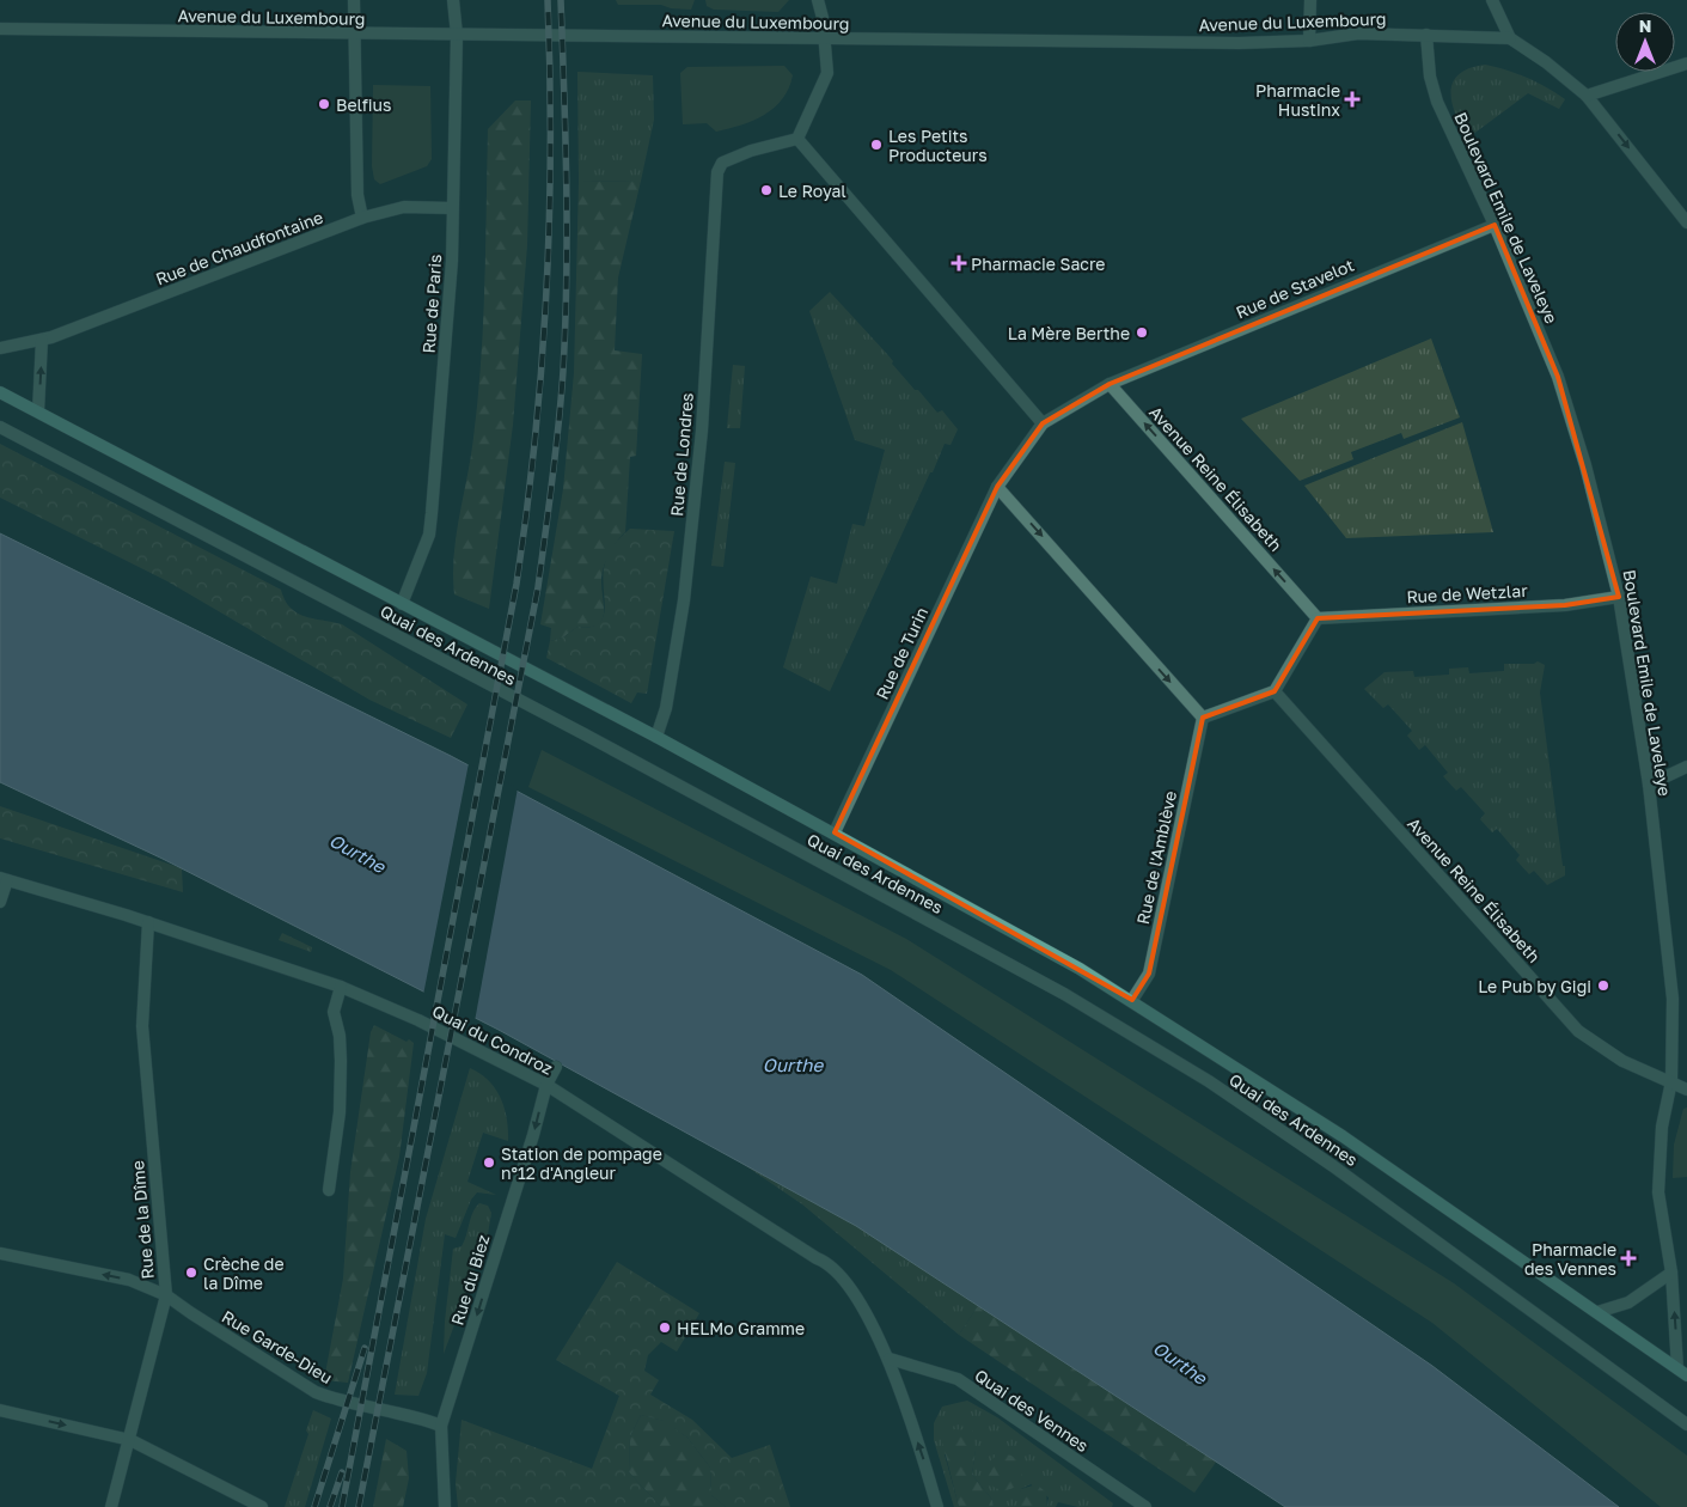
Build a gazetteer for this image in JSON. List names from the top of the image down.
{
  "streets": {
    "main road": ["Quai des Ardennes"],
    "street": [
      "Avenue du Luxembourg",
      "Boulevard Emile de Laveleye",
      "Rue de Chaudfontaine",
      "Rue de Stavelot",
      "Rue de Paris",
      "Rue de Londres",
      "Avenue Reine Élisabeth",
      "Rue de Wetzlar",
      "Rue de Turin",
      "Rue de l'Amblève",
      "Quai du Condroz",
      "Rue de la Dîme",
      "Rue du Biez",
      "Rue Garde-Dieu",
      "Quai des Vennes"
    ]
  },
  "crossings": [
    ["Avenue du Luxembourg", "Boulevard Emile de Laveleye"],
    ["Avenue du Luxembourg", "Rue de Paris"],
    ["Boulevard Emile de Laveleye", "Rue de Stavelot"],
    ["Boulevard Emile de Laveleye", "Avenue Reine Élisabeth"],
    ["Boulevard Emile de Laveleye", "Rue de Wetzlar"],
    ["Boulevard Emile de Laveleye", "Quai des Ardennes"],
    ["Rue de Chaudfontaine", "Rue de Paris"],
    ["Rue de Stavelot", "Avenue Reine Élisabeth"],
    ["Rue de Paris", "Quai des Ardennes"],
    ["Rue de Londres", "Quai des Ardennes"],
    ["Avenue Reine Élisabeth", "Rue de Wetzlar"],
    ["Quai des Ardennes", "Rue de Turin"],
    ["Quai des Ardennes", "Rue de l'Amblève"],
    ["Quai du Condroz", "Rue de la Dîme"],
    ["Quai du Condroz", "Rue du Biez"],
    ["Quai du Condroz", "Quai des Vennes"],
    ["Rue de la Dîme", "Rue Garde-Dieu"],
    ["Rue du Biez", "Rue Garde-Dieu"]
  ],
  "one_way": ["Avenue Reine Élisabeth", "Rue du Biez", "Rue Garde-Dieu"],
  "water": ["Ourthe"],
  "places": {
    "health": ["Pharmacie Hustinx", "Pharmacie Sacre", "Pharmacie des Vennes"],
    "other": [
      "Belfius",
      "Les Petits Producteurs",
      "Le Royal",
      "La Mère Berthe",
      "Le Pub by Gigi",
      "Station de pompage n°12 d'Angleur",
      "Crèche de la Dîme",
      "HELMo Gramme"
    ]
  },
  "north": "top"
}
